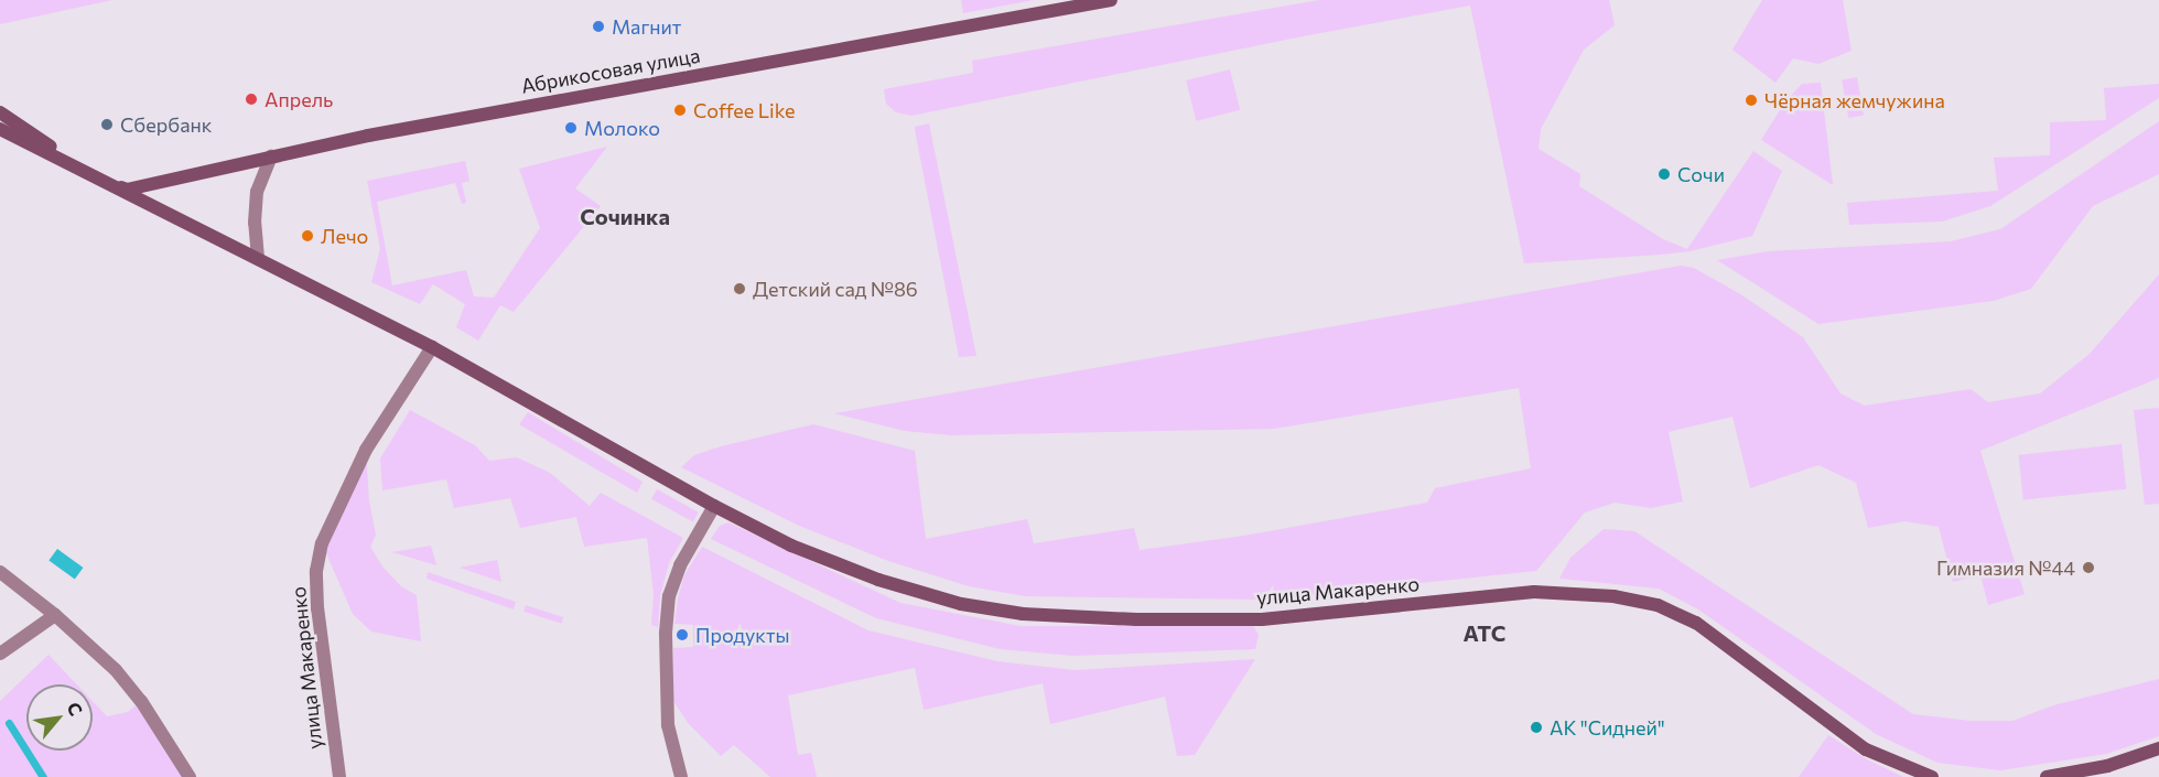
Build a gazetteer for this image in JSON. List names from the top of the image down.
{
  "streets": {
    "street": ["Абрикосовая улица", "улица Макаренко"]
  },
  "crossings": [
    ["Абрикосовая улица", "улица Макаренко"]
  ],
  "districts": ["Сочинка", "АТС"],
  "places": [
    "Магнит",
    "Апрель",
    "Чёрная жемчужина",
    "Coffee Like",
    "Сбербанк",
    "Молоко",
    "Сочи",
    "Лечо",
    "Детский сад №86",
    "Гимназия №44",
    "Продукты",
    "АК \"Сидней\""
  ],
  "north": "top right"
}
